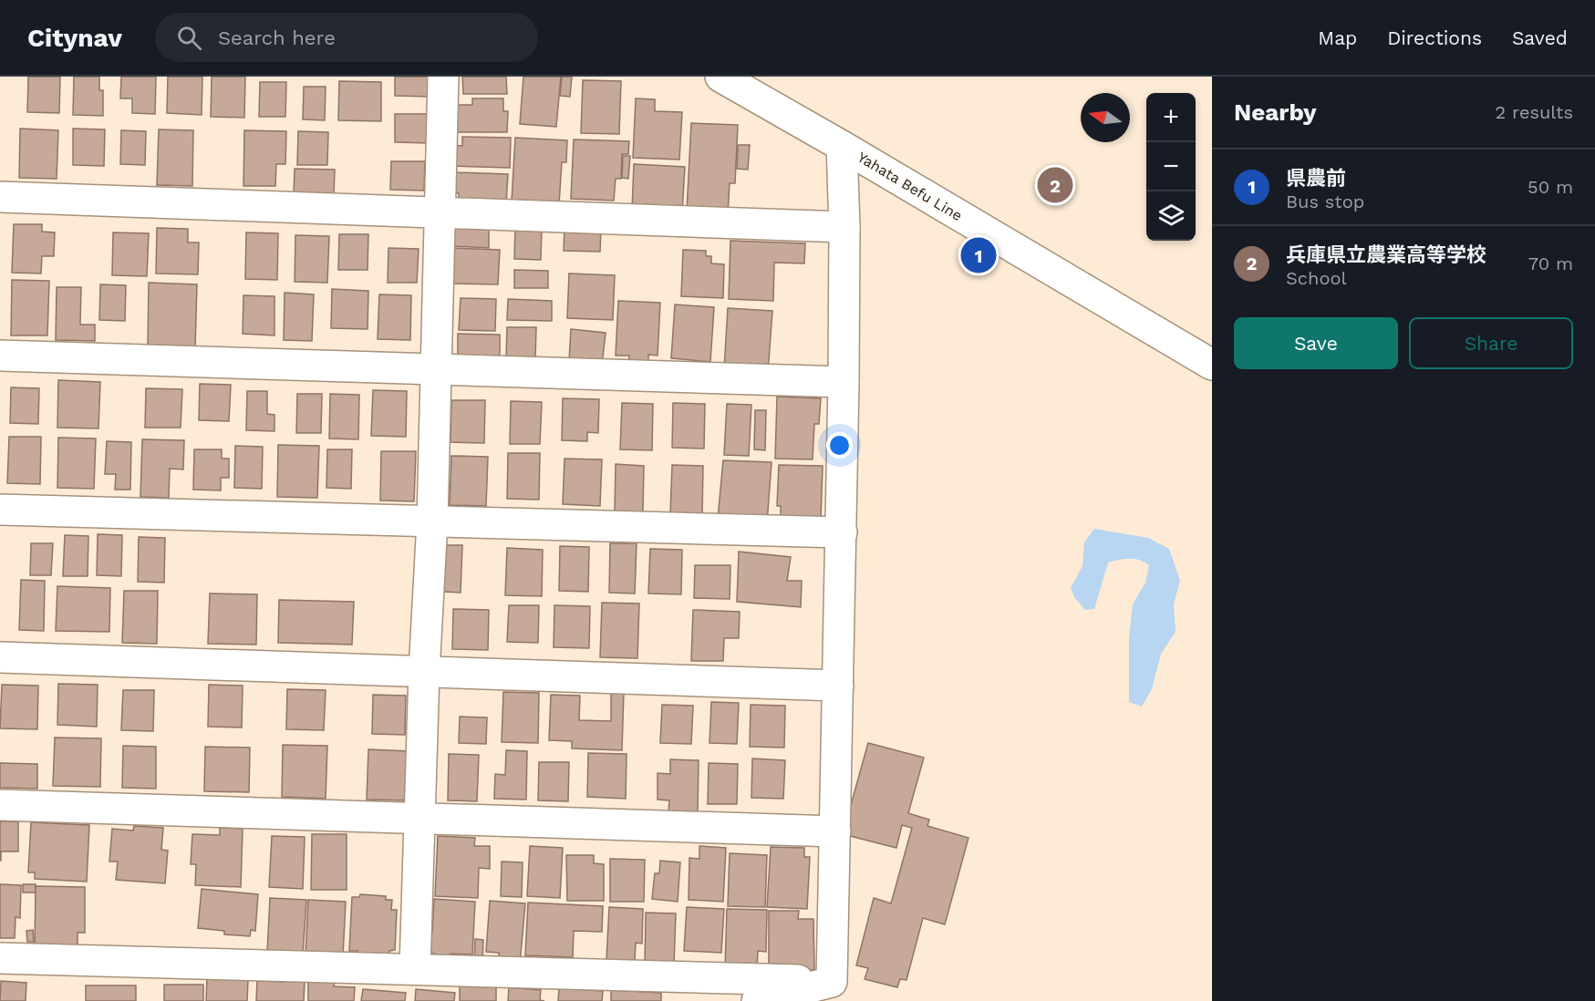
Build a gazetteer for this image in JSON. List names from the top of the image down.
{
  "streets": {
    "street": ["Yahata Befu Line"]
  },
  "north": "left",
  "page": {
    "header": "Citynav",
    "search": "Search here",
    "nav": ["Map", "Directions", "Saved"],
    "heading": ["Nearby", "2 results"],
    "map_buttons": ["+", "−"],
    "list": [
      {
        "mark": "1",
        "name": "県農前",
        "note": "Bus stop",
        "value": "50 m"
      },
      {
        "mark": "2",
        "name": "兵庫県立農業高等学校",
        "note": "School",
        "value": "70 m"
      }
    ],
    "pins": ["2", "1"],
    "buttons": ["Save", "Share"]
  }
}
